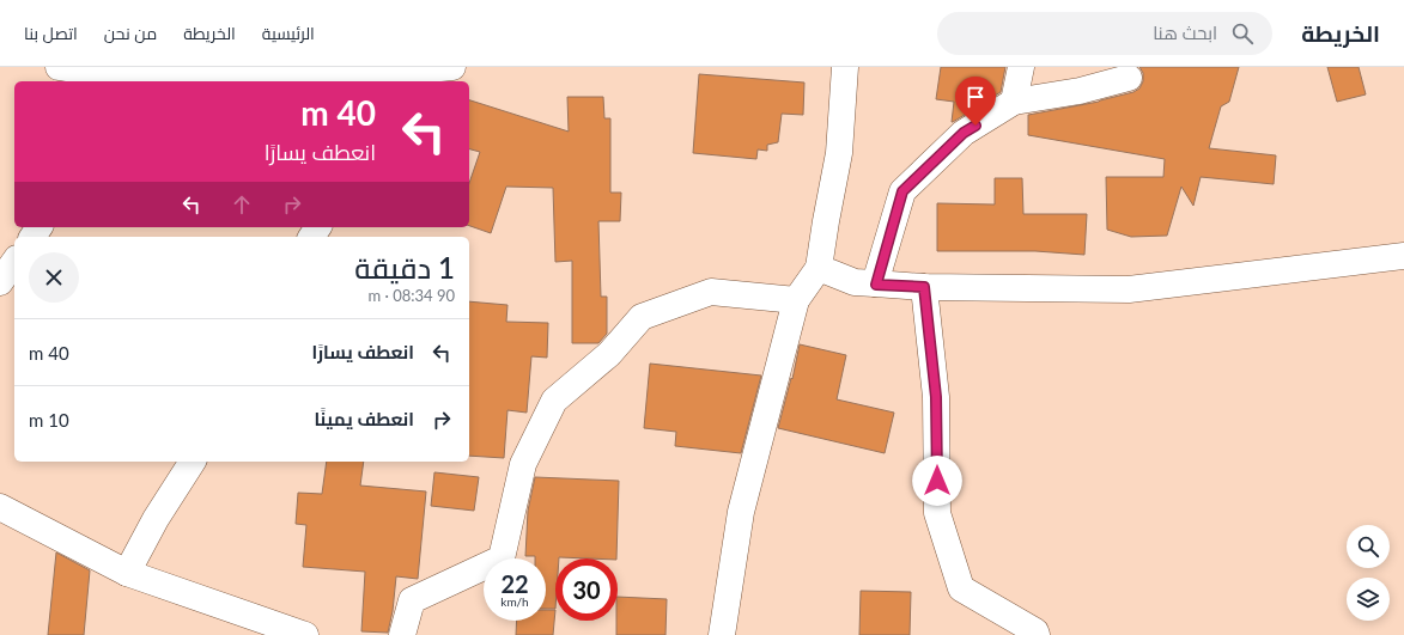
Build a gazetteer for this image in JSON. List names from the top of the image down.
{
  "page": {
    "header": "الخريطة",
    "search": "ابحث هنا",
    "nav": [
      "الرئيسية",
      "الخريطة",
      "من نحن",
      "اتصل بنا"
    ],
    "turn": ["40 m", "انعطف يسارًا"],
    "heading": ["1 دقيقة", "90 m · 08:34"],
    "list": [
      {
        "name": "انعطف يسارًا",
        "value": "40 m"
      },
      {
        "name": "انعطف يمينًا",
        "value": "10 m"
      }
    ],
    "speed": "22 km/h",
    "limit": "30"
  }
}
